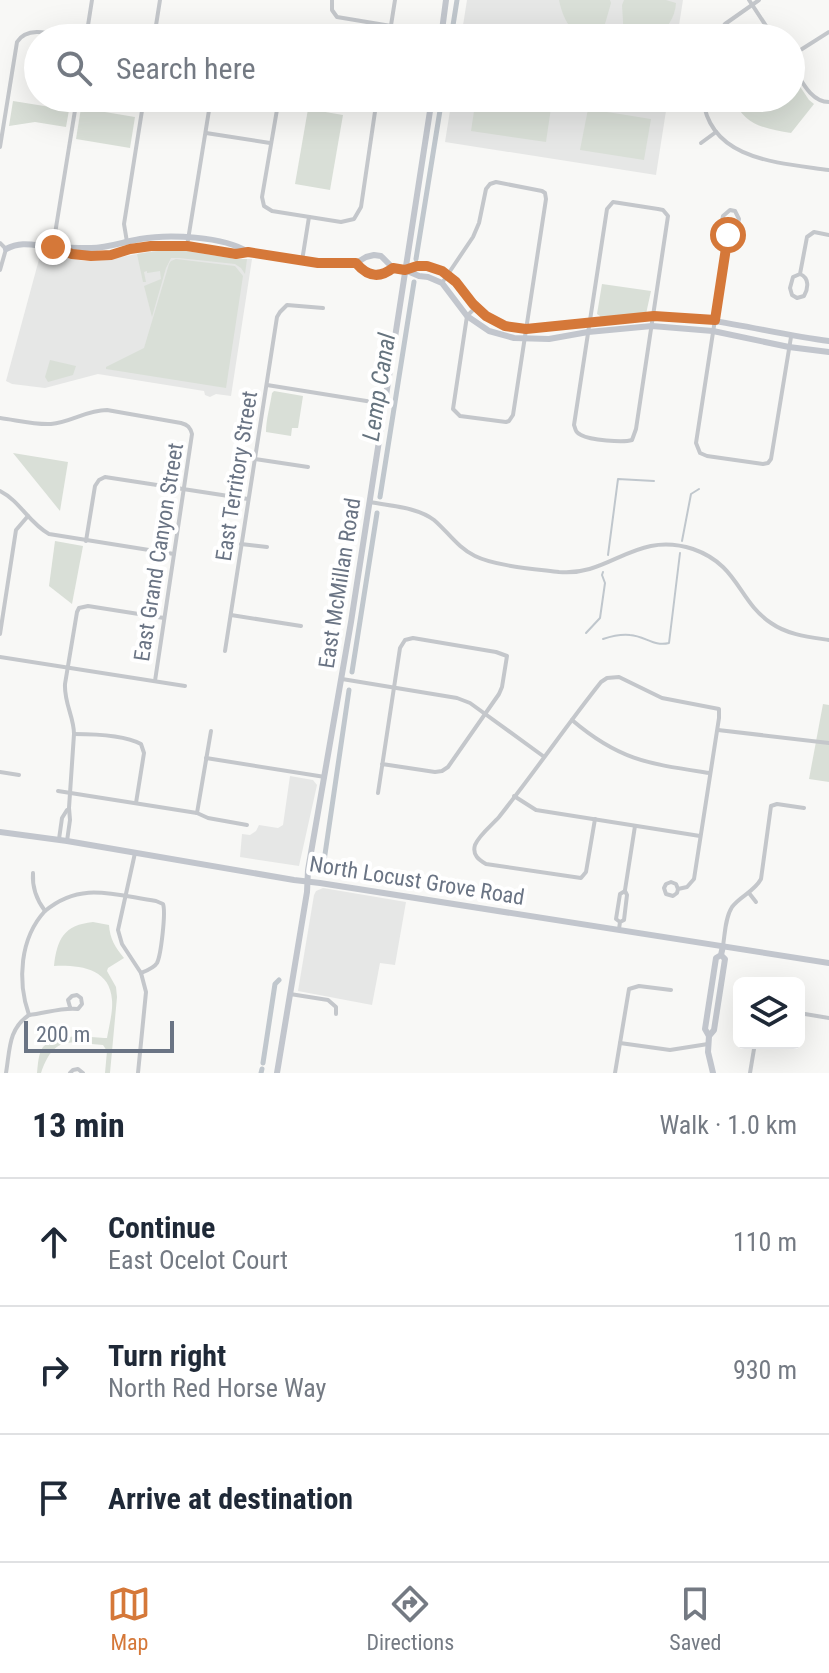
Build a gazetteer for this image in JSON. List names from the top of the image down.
{
  "streets": {
    "main road": ["East McMillan Road", "North Locust Grove Road"],
    "street": ["East Territory Street", "East Grand Canyon Street"]
  },
  "crossings": [
    ["East McMillan Road", "North Locust Grove Road"]
  ],
  "water": ["Lemp Canal"],
  "scale_bar": "200 m",
  "page": {
    "search": "Search here",
    "scale": "200 m",
    "heading": ["13 min", "Walk · 1.0 km"],
    "list": [
      ["Continue", "East Ocelot Court", "110 m"],
      ["Turn right", "North Red Horse Way", "930 m"],
      "Arrive at destination"
    ],
    "nav": ["Map", "Directions", "Saved"]
  }
}
